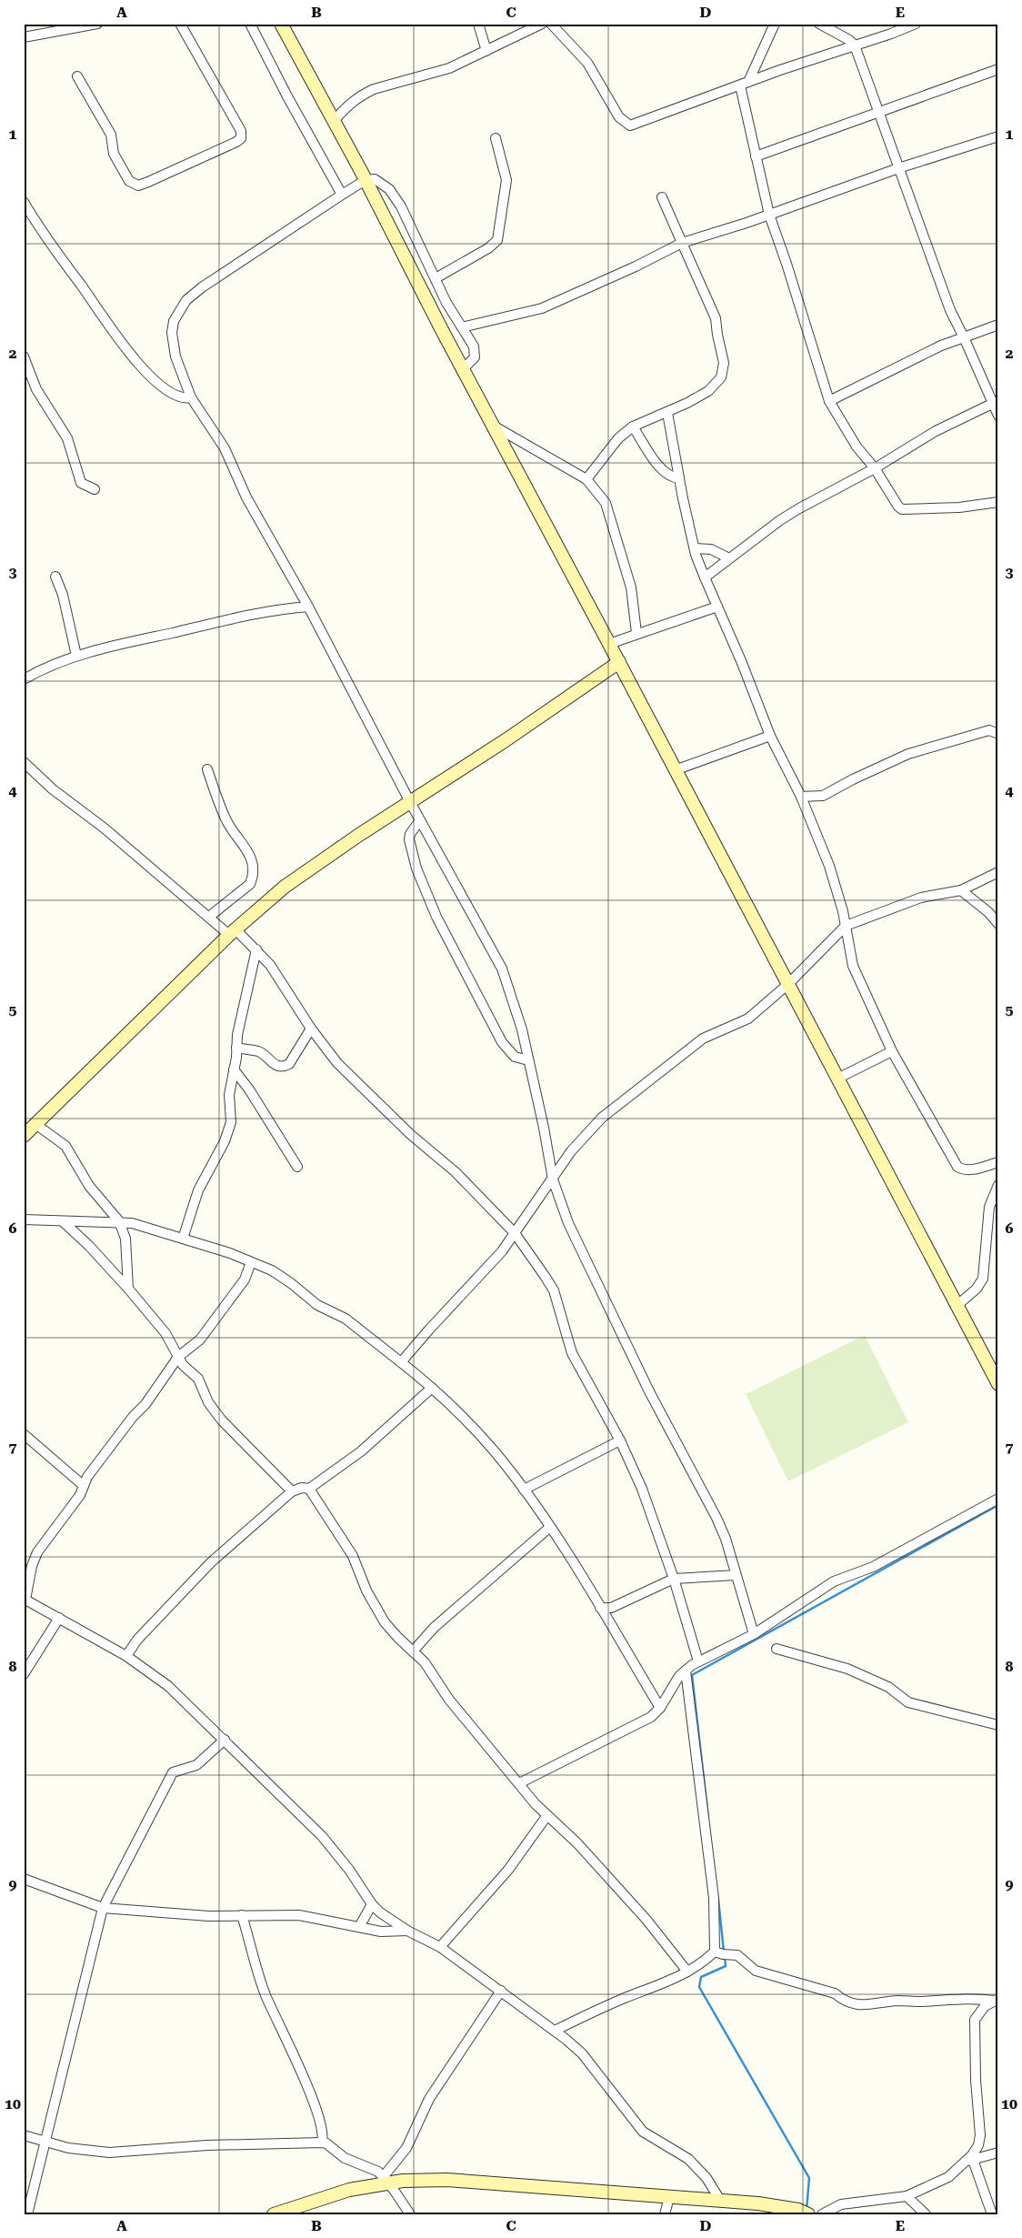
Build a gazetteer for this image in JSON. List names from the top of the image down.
{
  "grid": {
    "columns": [
      "A",
      "B",
      "C",
      "D",
      "E"
    ],
    "rows": [
      "1",
      "2",
      "3",
      "4",
      "5",
      "6",
      "7",
      "8",
      "9",
      "10"
    ]
  }
}
